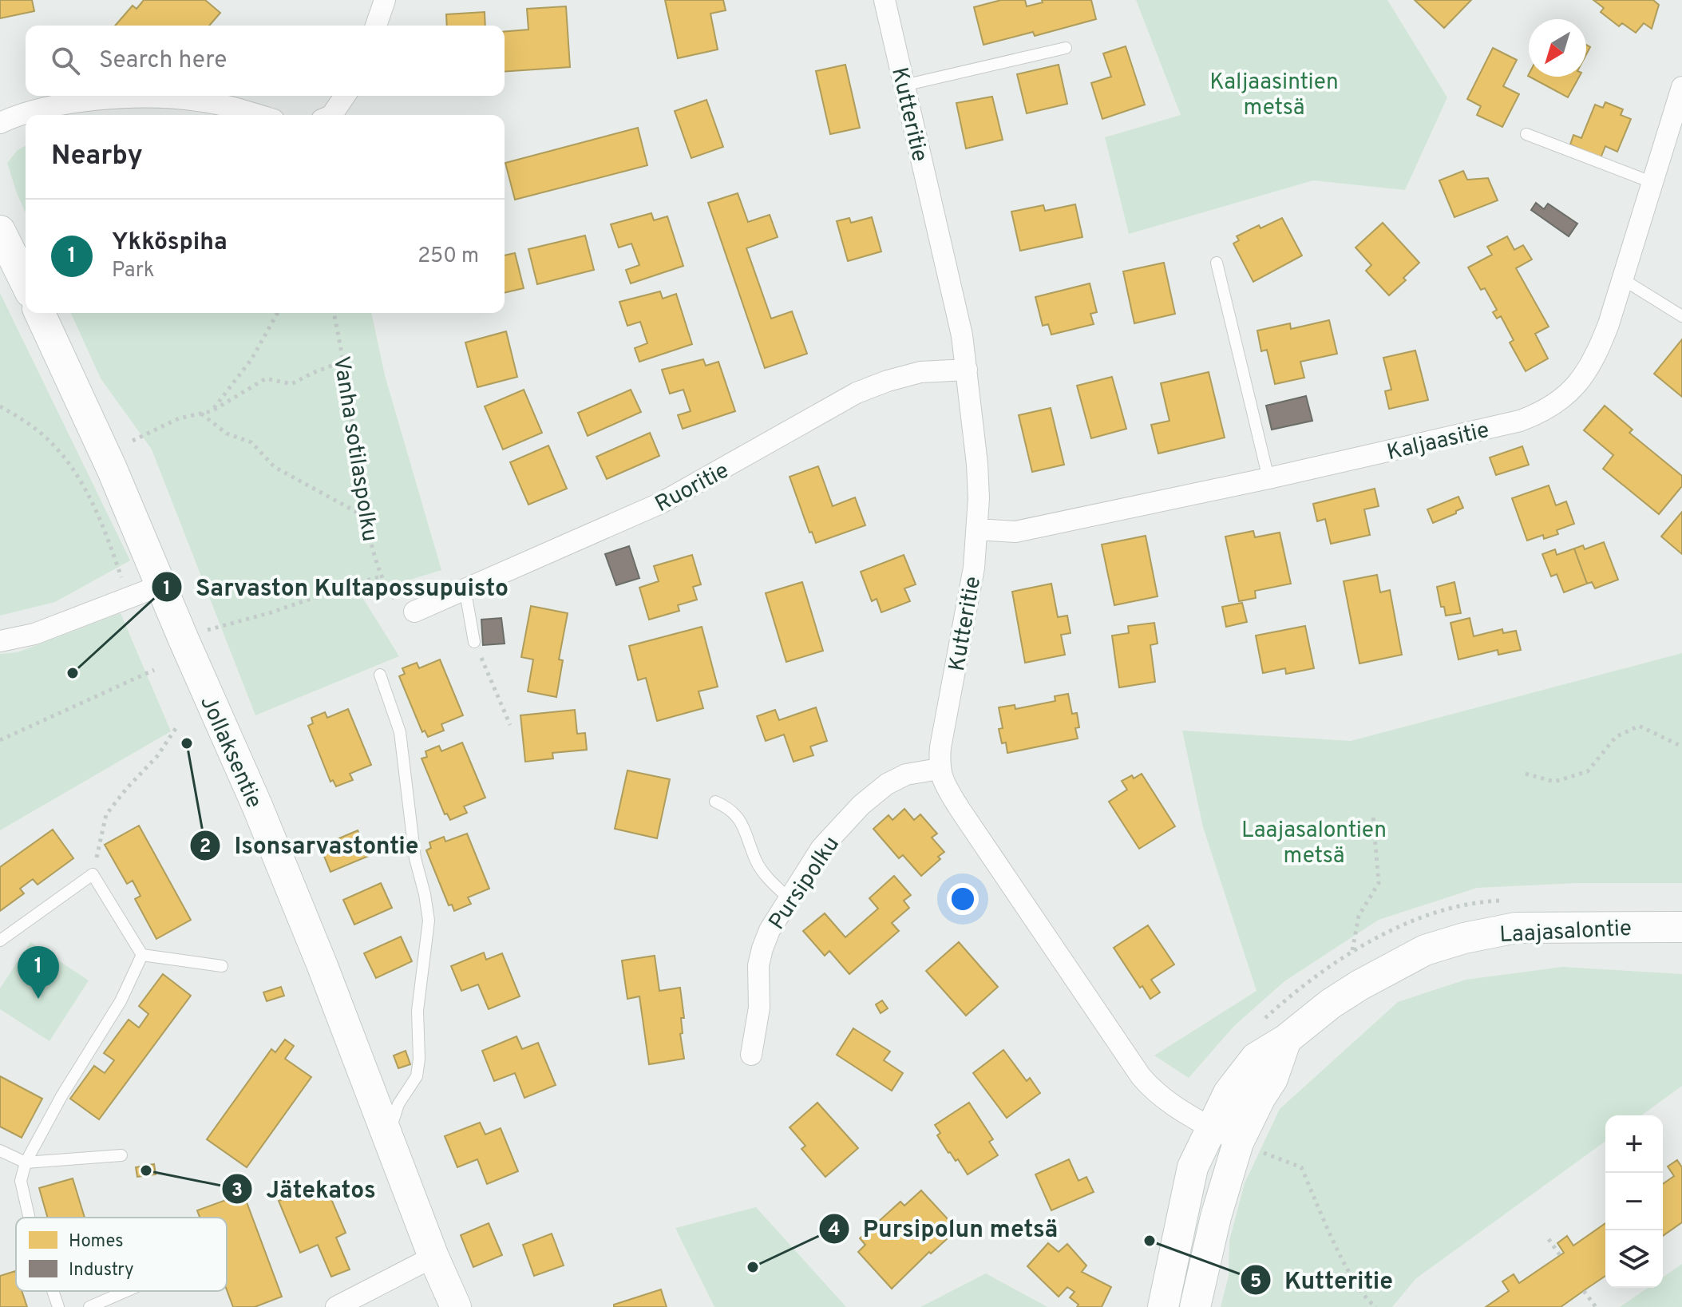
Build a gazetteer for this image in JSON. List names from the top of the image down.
{
  "streets": {
    "main road": ["Jollaksentie", "Laajasalontie"],
    "street": [
      "Kutteritie",
      "Kaljaasitie",
      "Ruoritie",
      "Pursipolku"
    ],
    "path": ["Vanha sotilaspolku"]
  },
  "crossings": [
    ["Kutteritie", "Kaljaasitie"],
    ["Kutteritie", "Ruoritie"],
    ["Kutteritie", "Pursipolku"],
    ["Vanha sotilaspolku", "Ruoritie"]
  ],
  "parks": ["Kaljaasintien metsä", "Laajasalontien metsä"],
  "places": [
    "Sarvaston Kultapossupuisto",
    "Isonsarvastontie",
    "Jätekatos",
    "Kutteritie",
    "Pursipolun metsä"
  ],
  "legend": ["Homes", "Industry"],
  "north": "bottom left",
  "page": {
    "search": "Search here",
    "heading": "Nearby",
    "list": [
      {
        "mark": "1",
        "name": "Ykköspiha",
        "note": "Park",
        "value": "250 m"
      }
    ],
    "pins": "1",
    "map_buttons": ["+", "−"]
  }
}
